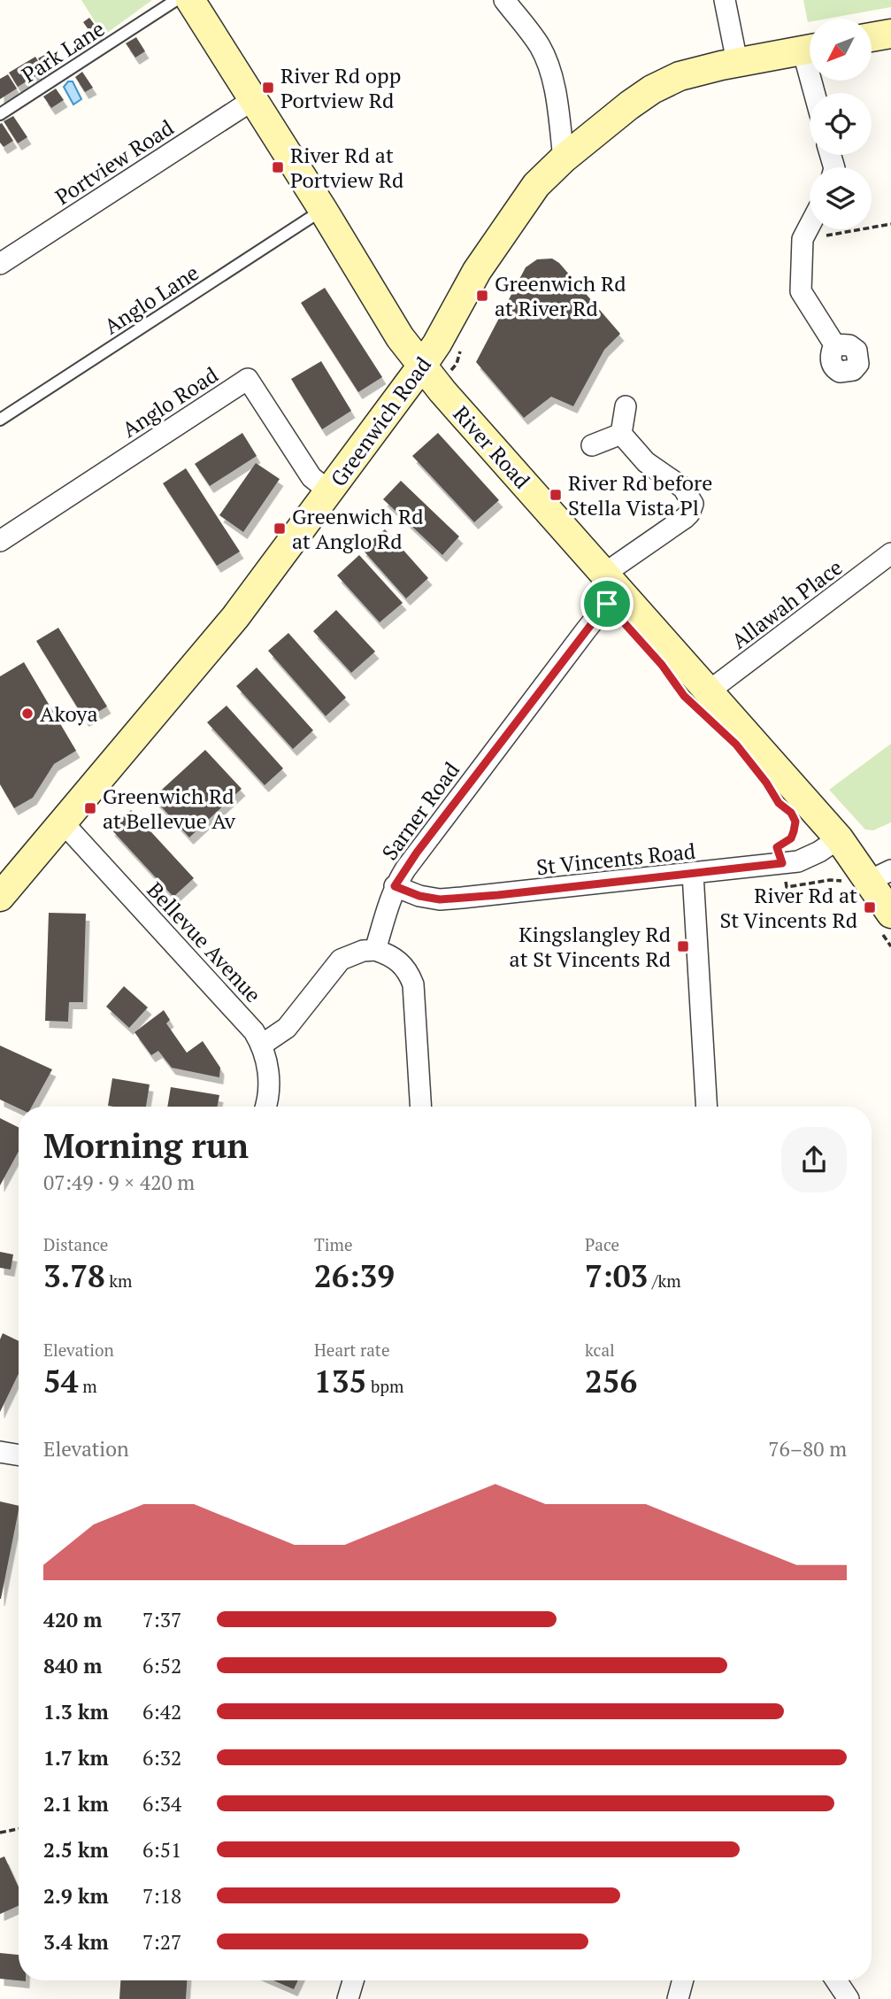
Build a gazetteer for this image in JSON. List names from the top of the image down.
{
  "streets": {
    "main road": ["Greenwich Road", "River Road"],
    "street": [
      "Portview Road",
      "Anglo Road",
      "Allawah Place",
      "Sarner Road",
      "St Vincents Road",
      "Bellevue Avenue"
    ],
    "lane": ["Park Lane", "Anglo Lane"]
  },
  "crossings": [
    ["Portview Road", "River Road"],
    ["Anglo Lane", "River Road"],
    ["Anglo Road", "Greenwich Road"],
    ["Greenwich Road", "River Road"],
    ["Greenwich Road", "Bellevue Avenue"],
    ["River Road", "Allawah Place"],
    ["River Road", "Sarner Road"],
    ["River Road", "St Vincents Road"],
    ["Sarner Road", "St Vincents Road"]
  ],
  "places": {
    "transit": [
      "River Rd opp Portview Rd",
      "River Rd at Portview Rd",
      "Greenwich Rd at River Rd",
      "River Rd before Stella Vista Pl",
      "Greenwich Rd at Anglo Rd",
      "Greenwich Rd at Bellevue Av",
      "River Rd at St Vincents Rd",
      "Kingslangley Rd at St Vincents Rd"
    ],
    "other": ["Akoya"]
  },
  "north": "bottom left",
  "page": {
    "heading": ["Morning run", "07:49 · 9 × 420 m"],
    "stats": [
      ["Distance", "3.78 km"],
      ["Time", "26:39"],
      ["Pace", "7:03 /km"],
      ["Elevation", "54 m"],
      ["Heart rate", "135 bpm"],
      ["kcal", "256"]
    ],
    "chart": ["Elevation", "76–80 m"],
    "list": [
      {
        "name": "420 m",
        "note": "7:37"
      },
      {
        "name": "840 m",
        "note": "6:52"
      },
      {
        "name": "1.3 km",
        "note": "6:42"
      },
      {
        "name": "1.7 km",
        "note": "6:32"
      },
      {
        "name": "2.1 km",
        "note": "6:34"
      },
      {
        "name": "2.5 km",
        "note": "6:51"
      },
      {
        "name": "2.9 km",
        "note": "7:18"
      },
      {
        "name": "3.4 km",
        "note": "7:27"
      }
    ]
  }
}
